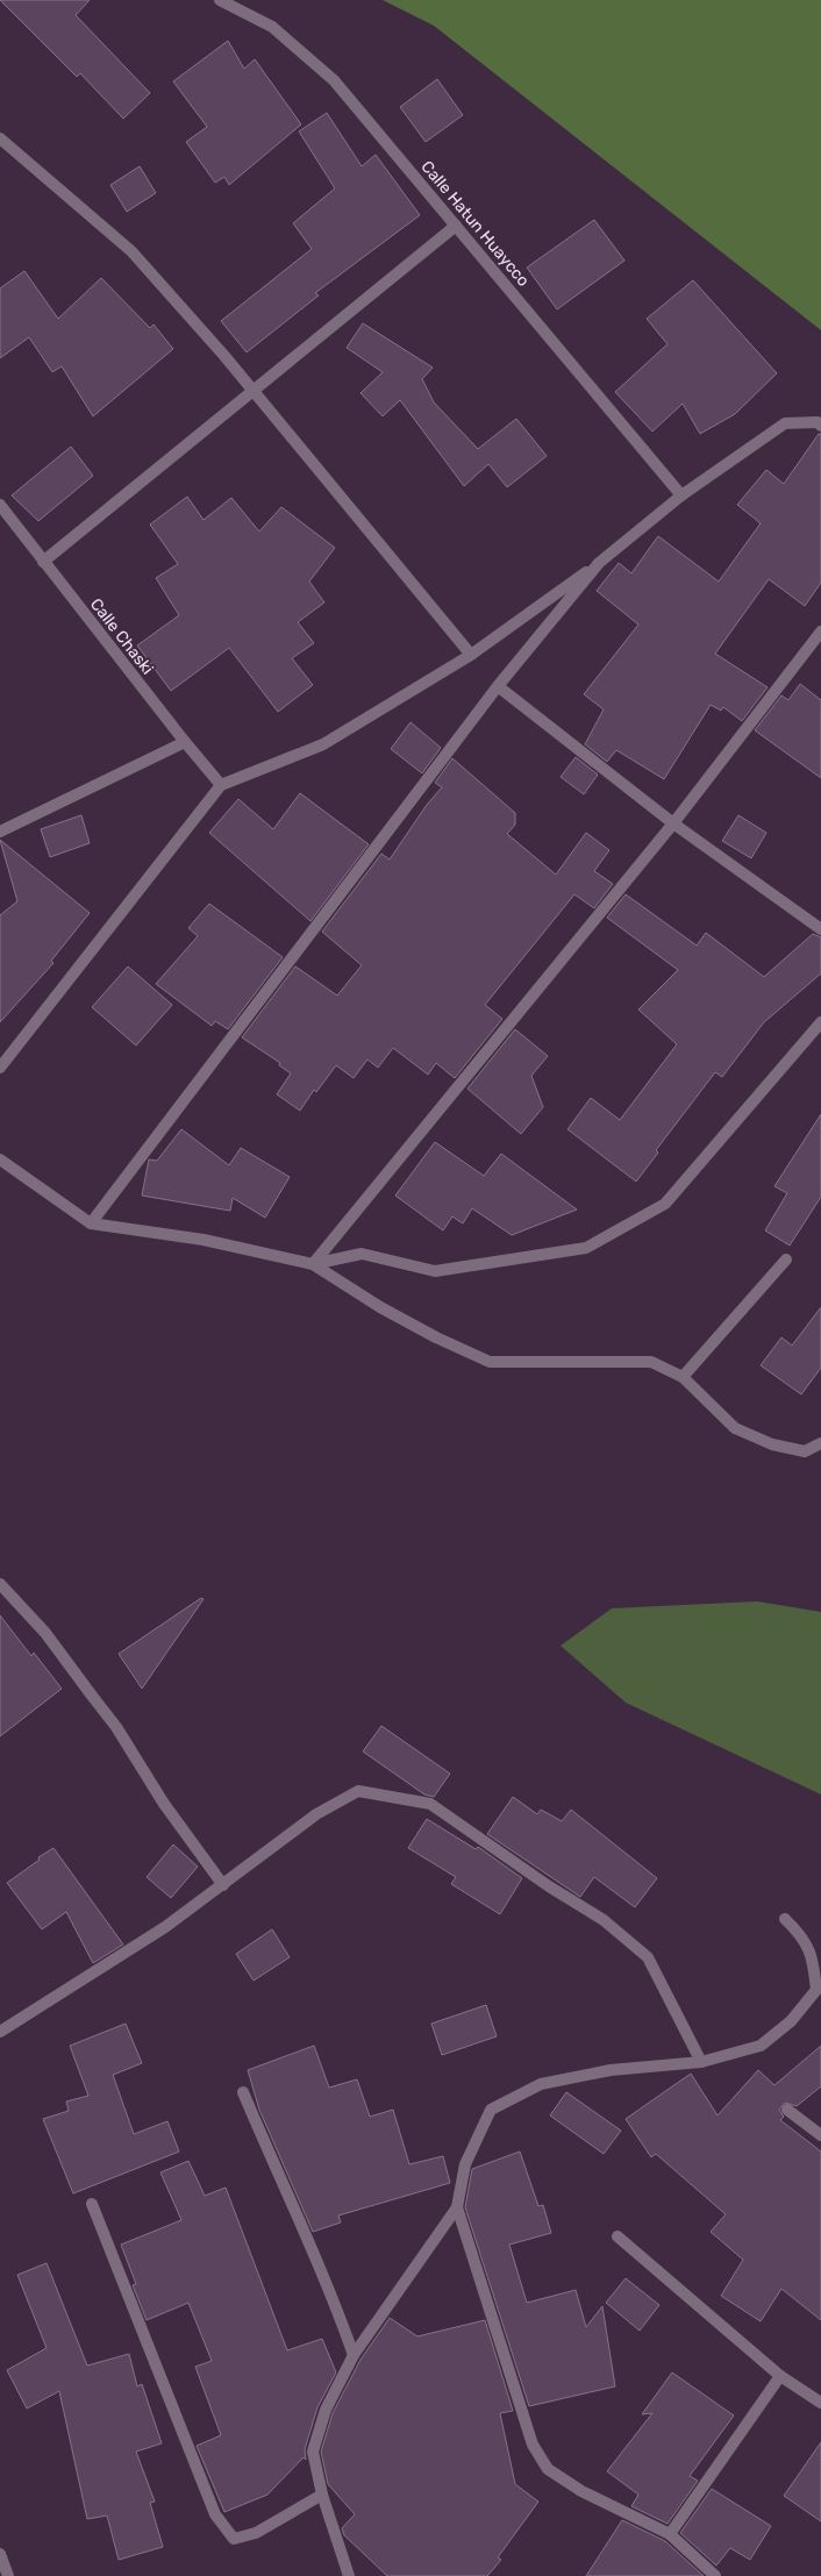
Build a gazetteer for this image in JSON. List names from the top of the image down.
{
  "streets": {
    "street": ["Calle Hatun Huaycco", "Calle Chaski"]
  }
}
